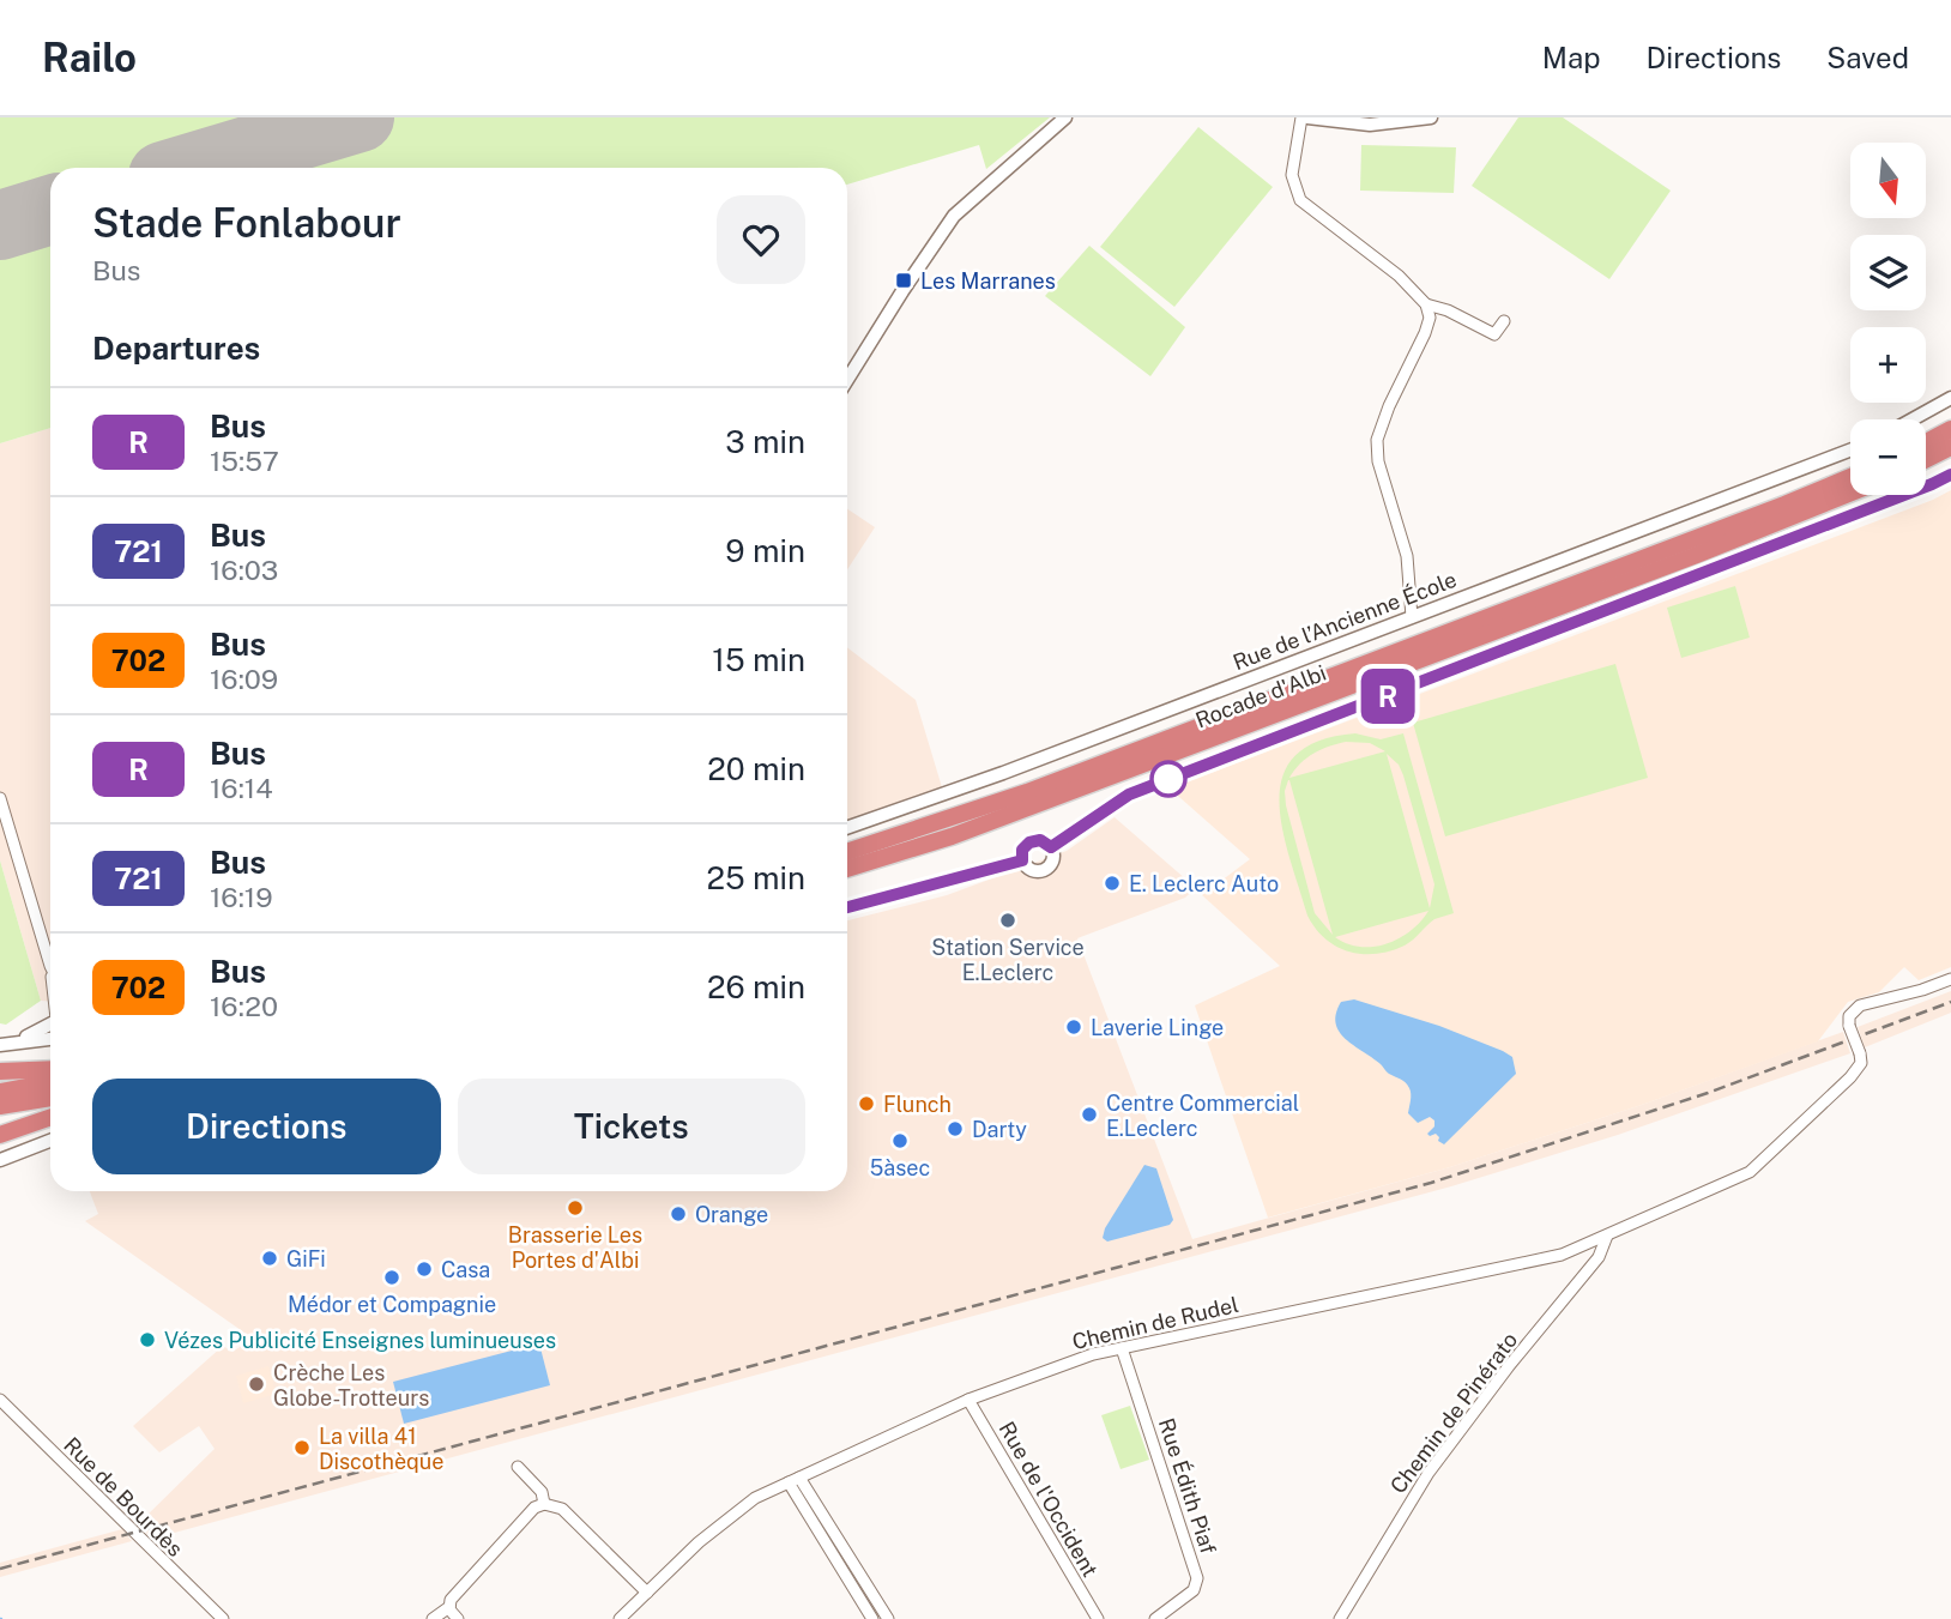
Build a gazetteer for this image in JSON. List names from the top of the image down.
{
  "streets": {
    "highway": ["Rocade d'Albi"],
    "street": [
      "Rue de l’Ancienne École",
      "Chemin de Rudel",
      "Chemin de Pinérato",
      "Rue Édith Piaf",
      "Rue de Bourdès",
      "Rue de l'Occident"
    ]
  },
  "crossings": [
    ["Chemin de Rudel", "Chemin de Pinérato"],
    ["Chemin de Rudel", "Rue Édith Piaf"],
    ["Chemin de Rudel", "Rue de l'Occident"]
  ],
  "places": {
    "transit": ["Les Marranes"],
    "other": [
      "E. Leclerc Auto",
      "Station Service E.Leclerc",
      "Laverie Linge",
      "Flunch",
      "Centre Commercial E.Leclerc",
      "Darty",
      "5àsec",
      "Brasserie Les Portes d'Albi",
      "Orange",
      "GiFi",
      "Casa",
      "Médor et Compagnie",
      "Vézes Publicité Enseignes luminueuses",
      "Crèche Les Globe-Trotteurs",
      "La villa 41 Discothèque"
    ]
  },
  "lines": ["bus line R"],
  "north": "bottom",
  "page": {
    "header": "Railo",
    "nav": ["Map", "Directions", "Saved"],
    "on_map": "R",
    "map_buttons": ["+", "−"],
    "heading": [
      ["Stade Fonlabour", "Bus"],
      "Departures"
    ],
    "list": [
      {
        "mark": "R",
        "name": "Bus",
        "note": "15:57",
        "value": "3 min"
      },
      {
        "mark": "721",
        "name": "Bus",
        "note": "16:03",
        "value": "9 min"
      },
      {
        "mark": "702",
        "name": "Bus",
        "note": "16:09",
        "value": "15 min"
      },
      {
        "mark": "R",
        "name": "Bus",
        "note": "16:14",
        "value": "20 min"
      },
      {
        "mark": "721",
        "name": "Bus",
        "note": "16:19",
        "value": "25 min"
      },
      {
        "mark": "702",
        "name": "Bus",
        "note": "16:20",
        "value": "26 min"
      }
    ],
    "buttons": ["Directions", "Tickets"]
  }
}
